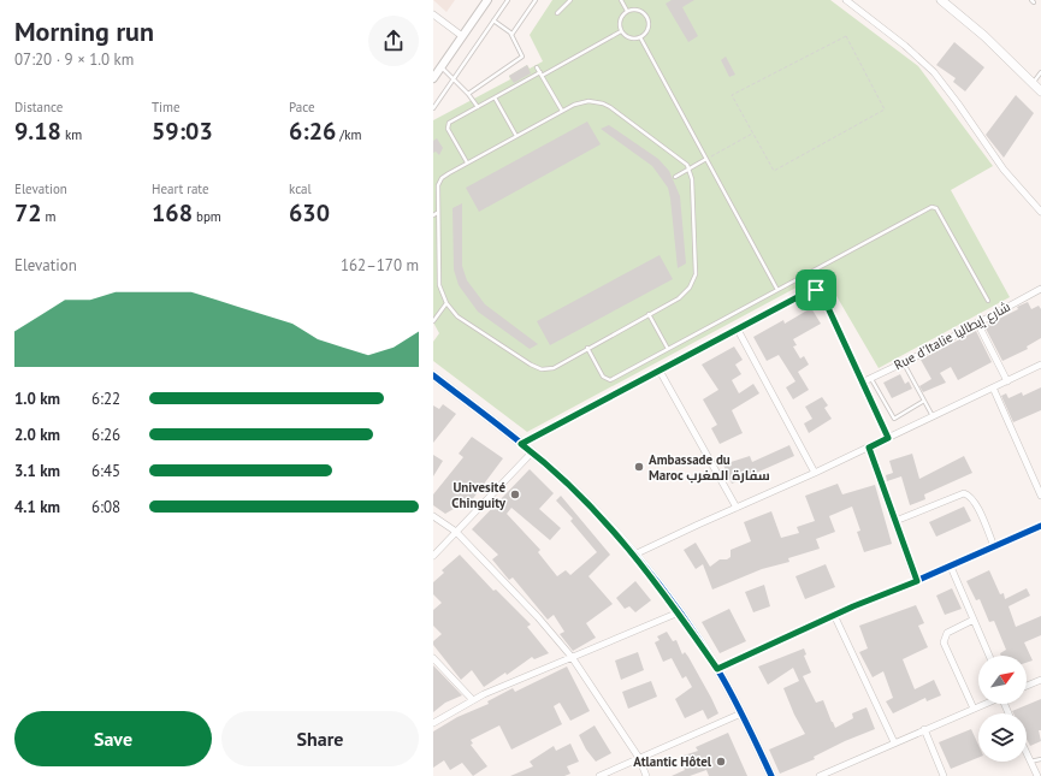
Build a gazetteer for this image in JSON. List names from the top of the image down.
{
  "streets": {
    "street": ["Rue d'Italie شارع إيطاليا"]
  },
  "places": ["Ambassade du Maroc سفارة المغرب", "Univesité Chinguity", "Atlantic Hôtel"],
  "north": "top right",
  "page": {
    "heading": ["Morning run", "07:20 · 9 × 1.0 km"],
    "stats": [
      ["Distance", "9.18 km"],
      ["Time", "59:03"],
      ["Pace", "6:26 /km"],
      ["Elevation", "72 m"],
      ["Heart rate", "168 bpm"],
      ["kcal", "630"]
    ],
    "chart": ["Elevation", "162–170 m"],
    "list": [
      {
        "name": "1.0 km",
        "note": "6:22"
      },
      {
        "name": "2.0 km",
        "note": "6:26"
      },
      {
        "name": "3.1 km",
        "note": "6:45"
      },
      {
        "name": "4.1 km",
        "note": "6:08"
      }
    ],
    "buttons": ["Save", "Share"]
  }
}
